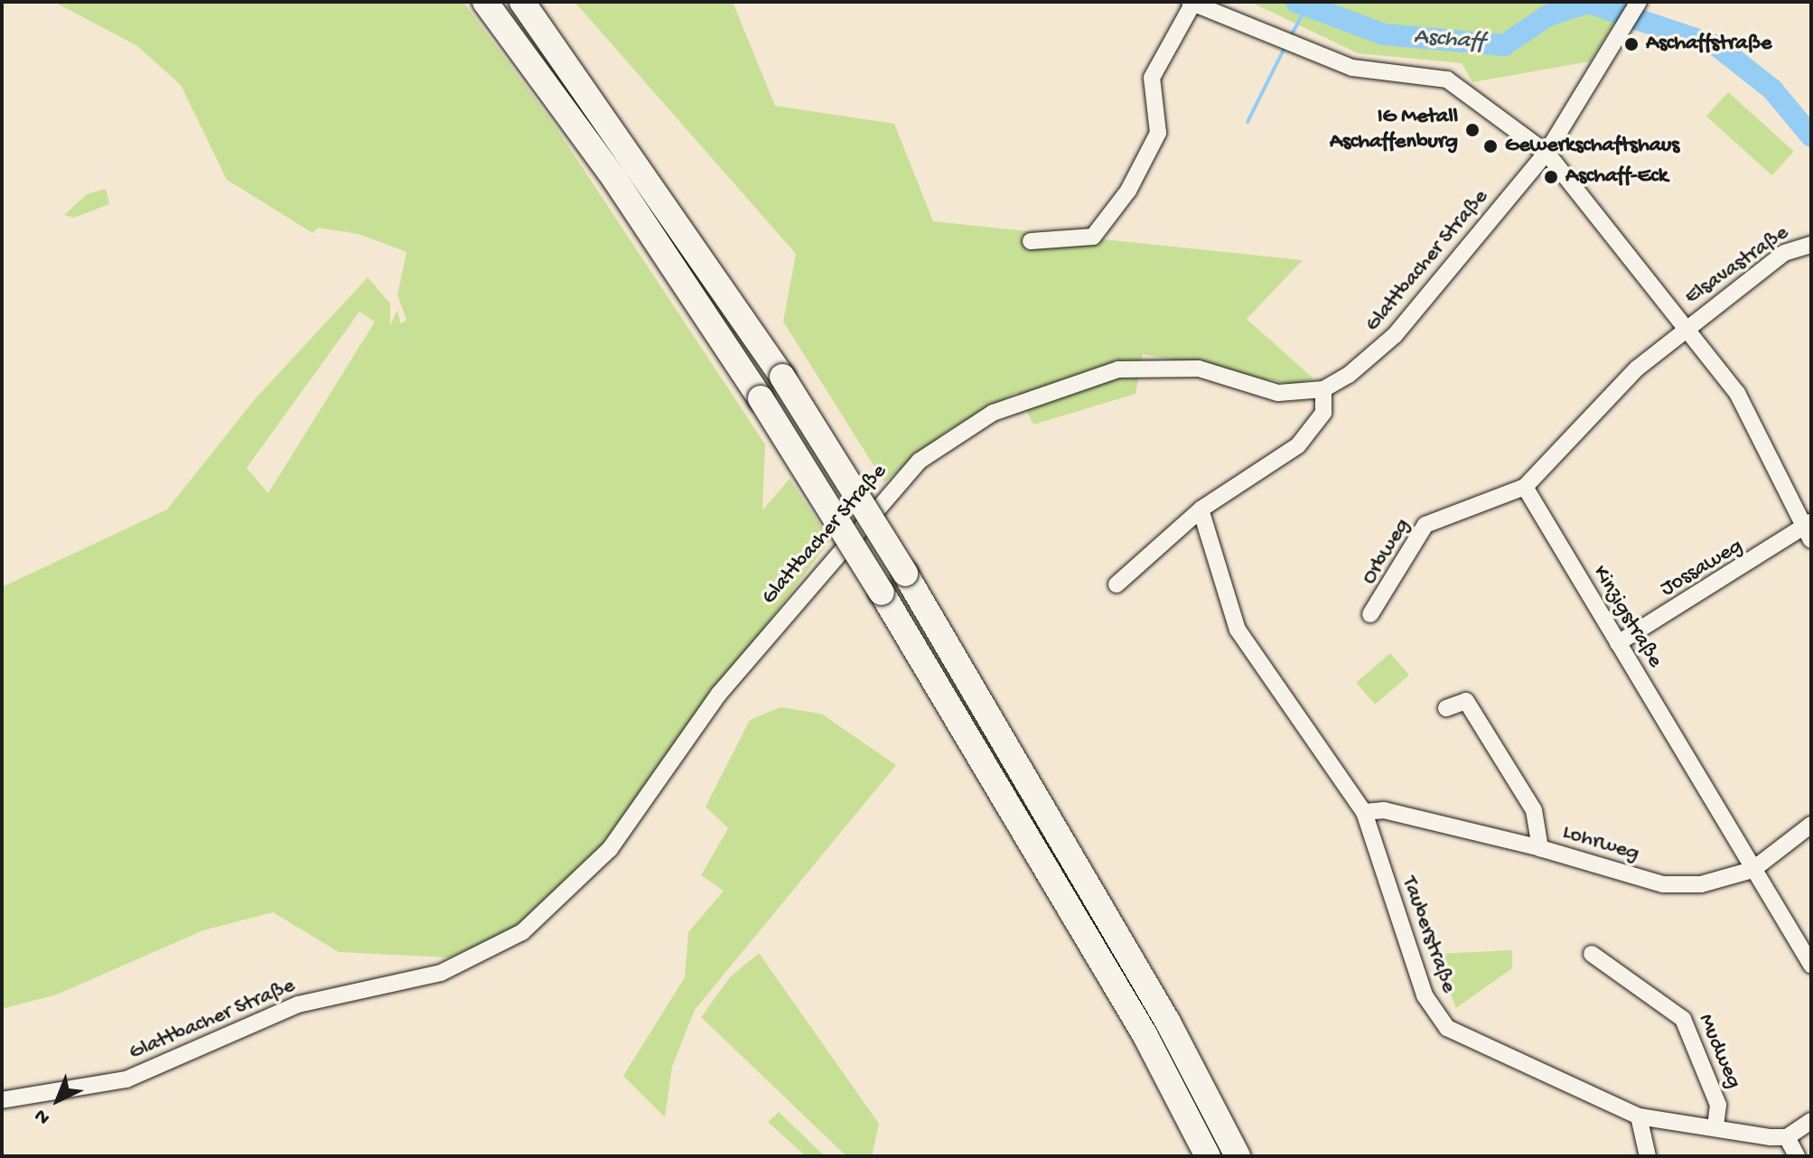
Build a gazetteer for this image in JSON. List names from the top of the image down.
{
  "streets": {
    "street": [
      "Glattbacher Straße",
      "Elsavastraße",
      "Orbweg",
      "Jossaweg",
      "Kinzigstraße",
      "Lohrweg",
      "Tauberstraße",
      "Mudweg"
    ]
  },
  "crossings": [
    ["Orbweg", "Kinzigstraße"],
    ["Jossaweg", "Kinzigstraße"],
    ["Kinzigstraße", "Lohrweg"],
    ["Lohrweg", "Tauberstraße"],
    ["Tauberstraße", "Mudweg"]
  ],
  "water": ["Aschaff"],
  "places": [
    "Aschaffstraße",
    "IG Metall Aschaffenburg",
    "Gewerkschaftshaus",
    "Aschaff-Eck"
  ],
  "north": "bottom left"
}
